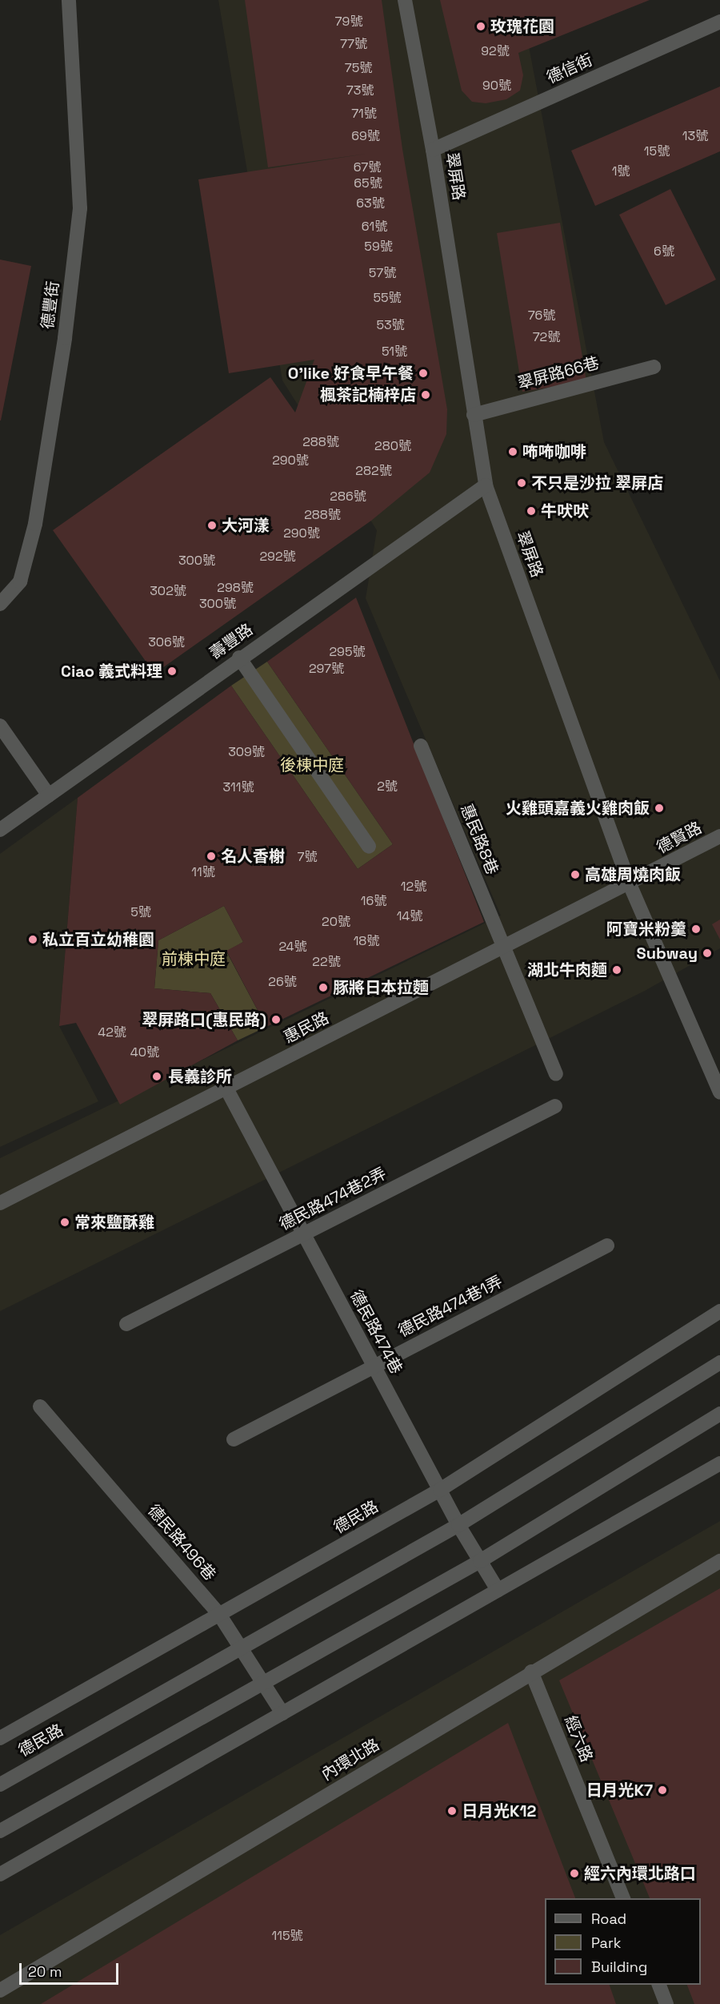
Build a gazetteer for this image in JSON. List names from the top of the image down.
{
  "streets": {
    "street": [
      "德信街",
      "翠屏路",
      "德豐街",
      "翠屏路66巷",
      "壽豐路",
      "德賢路",
      "惠民路8巷",
      "惠民路",
      "德民路474巷2弄",
      "德民路474巷1弄",
      "德民路474巷",
      "德民路",
      "德民路496巷",
      "經六路",
      "內環北路"
    ]
  },
  "crossings": [
    ["德信街", "翠屏路"],
    ["翠屏路", "翠屏路66巷"],
    ["翠屏路", "壽豐路"],
    ["翠屏路", "德賢路"],
    ["翠屏路", "惠民路"],
    ["德賢路", "惠民路"],
    ["惠民路8巷", "惠民路"],
    ["惠民路", "德民路474巷"],
    ["德民路474巷2弄", "德民路474巷"],
    ["德民路474巷1弄", "德民路474巷"],
    ["德民路474巷", "德民路"],
    ["德民路", "德民路496巷"],
    ["經六路", "內環北路"]
  ],
  "parks": ["後棟中庭", "前棟中庭"],
  "places": [
    "玫瑰花園",
    "O'like 好食早午餐",
    "楓茶記楠梓店",
    "咘咘咖啡",
    "不只是沙拉 翠屏店",
    "牛吠吠",
    "大河漾",
    "Ciao 義式料理",
    "火雞頭嘉義火雞肉飯",
    "名人香榭",
    "高雄周燒肉飯",
    "阿寶米粉羹",
    "私立百立幼稚園",
    "Subway",
    "湖北牛肉麵",
    "豚將日本拉麵",
    "翠屏路口(惠民路)",
    "長義診所",
    "常來鹽酥雞",
    "日月光K7",
    "日月光K12",
    "經六內環北路口"
  ],
  "house_numbers": [
    "79號",
    "77號",
    "92號",
    "75號",
    "90號",
    "73號",
    "71號",
    "69號",
    "13號",
    "15號",
    "67號",
    "1號",
    "65號",
    "63號",
    "61號",
    "59號",
    "6號",
    "57號",
    "55號",
    "76號",
    "53號",
    "72號",
    "51號",
    "288號",
    "280號",
    "290號",
    "282號",
    "286號",
    "288號",
    "290號",
    "292號",
    "300號",
    "298號",
    "302號",
    "300號",
    "306號",
    "295號",
    "297號",
    "309號",
    "2號",
    "311號",
    "7號",
    "11號",
    "12號",
    "16號",
    "5號",
    "14號",
    "20號",
    "18號",
    "24號",
    "22號",
    "26號",
    "42號",
    "40號",
    "115號"
  ],
  "legend": ["Road", "Park", "Building"],
  "scale_bar": "20 m"
}
